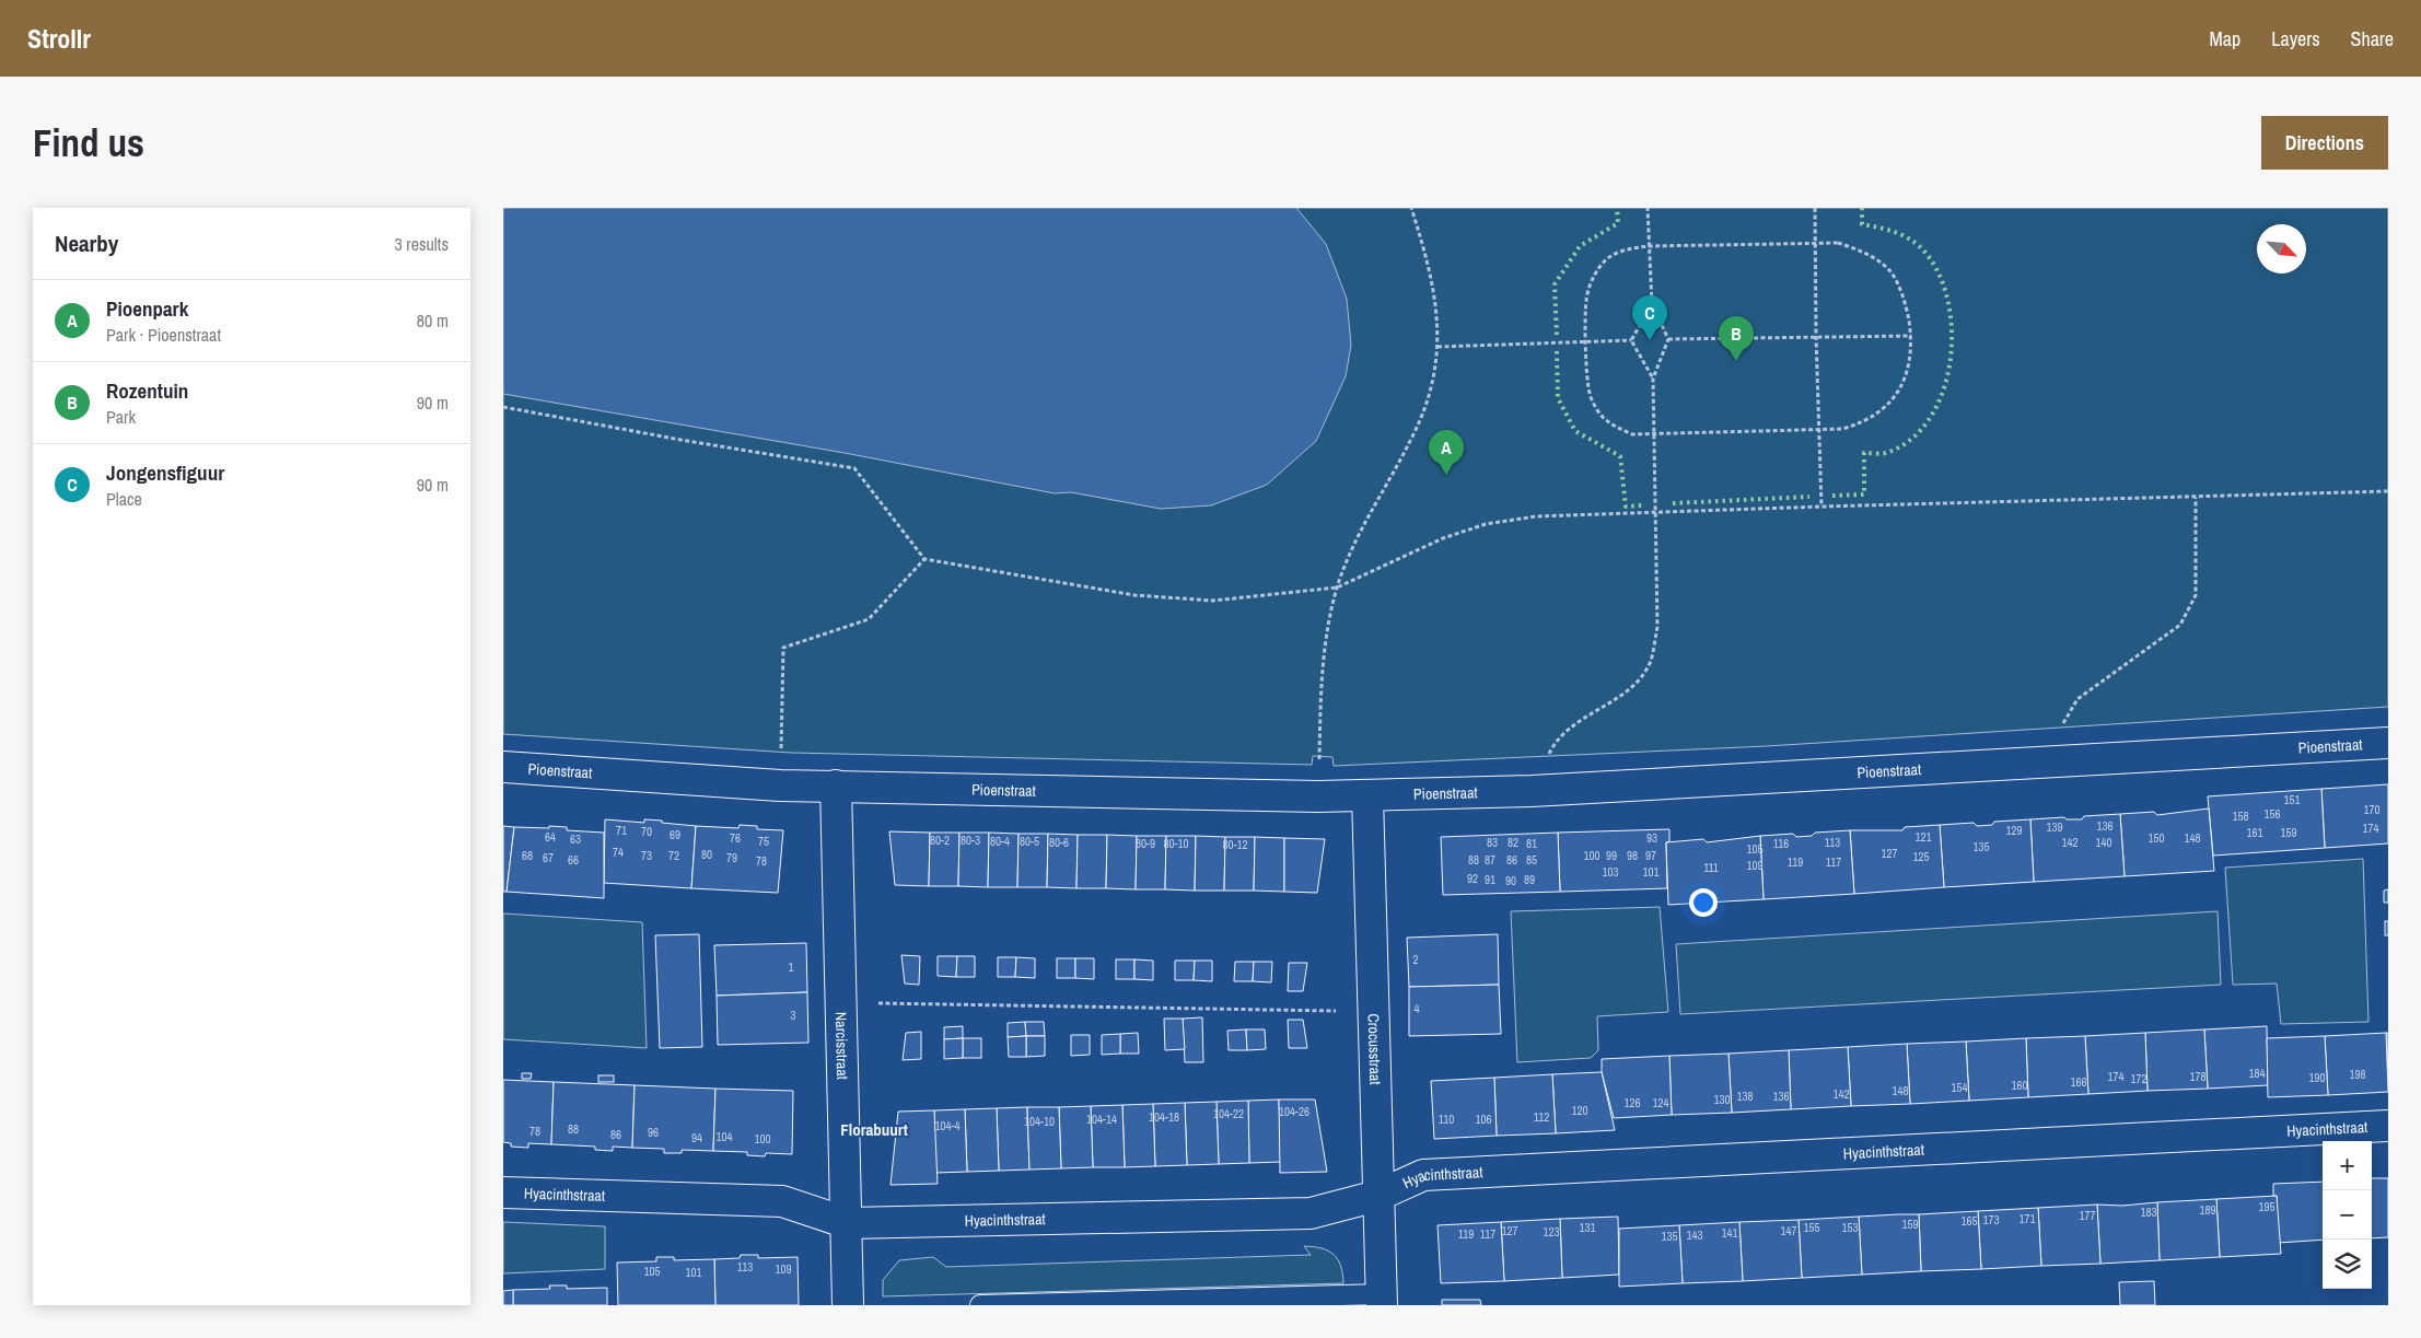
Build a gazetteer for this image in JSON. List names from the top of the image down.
{
  "streets": {
    "street": [
      "Pioenstraat",
      "Narcisstraat",
      "Crocusstraat",
      "Hyacinthstraat"
    ]
  },
  "crossings": [
    ["Pioenstraat", "Narcisstraat"],
    ["Pioenstraat", "Crocusstraat"],
    ["Narcisstraat", "Hyacinthstraat"],
    ["Crocusstraat", "Hyacinthstraat"]
  ],
  "districts": ["Florabuurt"],
  "house_numbers": [
    "151",
    "170",
    "156",
    "158",
    "136",
    "139",
    "174",
    "71",
    "129",
    "70",
    "161",
    "159",
    "69",
    "64",
    "121",
    "76",
    "93",
    "150",
    "148",
    "63",
    "80-2",
    "80-3",
    "75",
    "80-4",
    "80-5",
    "80-6",
    "83",
    "82",
    "113",
    "142",
    "140",
    "80-9",
    "80-10",
    "81",
    "116",
    "80-12",
    "135",
    "105",
    "74",
    "127",
    "80",
    "68",
    "73",
    "72",
    "100",
    "99",
    "98",
    "97",
    "125",
    "67",
    "79",
    "66",
    "88",
    "87",
    "86",
    "85",
    "78",
    "119",
    "117",
    "109",
    "111",
    "103",
    "101",
    "92",
    "91",
    "89",
    "90",
    "2",
    "1",
    "4",
    "3",
    "184",
    "198",
    "174",
    "178",
    "190",
    "172",
    "166",
    "160",
    "154",
    "148",
    "142",
    "138",
    "136",
    "130",
    "126",
    "124",
    "120",
    "104-26",
    "104-22",
    "104-18",
    "112",
    "104-14",
    "110",
    "106",
    "104-10",
    "104-4",
    "88",
    "78",
    "96",
    "86",
    "104",
    "94",
    "100",
    "195",
    "189",
    "183",
    "177",
    "171",
    "173",
    "165",
    "159",
    "131",
    "155",
    "153",
    "127",
    "147",
    "123",
    "141",
    "119",
    "117",
    "143",
    "135",
    "113",
    "109",
    "105",
    "101"
  ],
  "north": "bottom right",
  "page": {
    "header": "Strollr",
    "nav": ["Map", "Layers", "Share"],
    "buttons": "Directions",
    "title": "Find us",
    "heading": ["Nearby", "3 results"],
    "list": [
      {
        "mark": "A",
        "name": "Pioenpark",
        "note": "Park · Pioenstraat",
        "value": "80 m"
      },
      {
        "mark": "B",
        "name": "Rozentuin",
        "note": "Park",
        "value": "90 m"
      },
      {
        "mark": "C",
        "name": "Jongensfiguur",
        "note": "Place",
        "value": "90 m"
      }
    ],
    "pins": ["C", "B", "A"],
    "map_buttons": ["+", "−"]
  }
}
